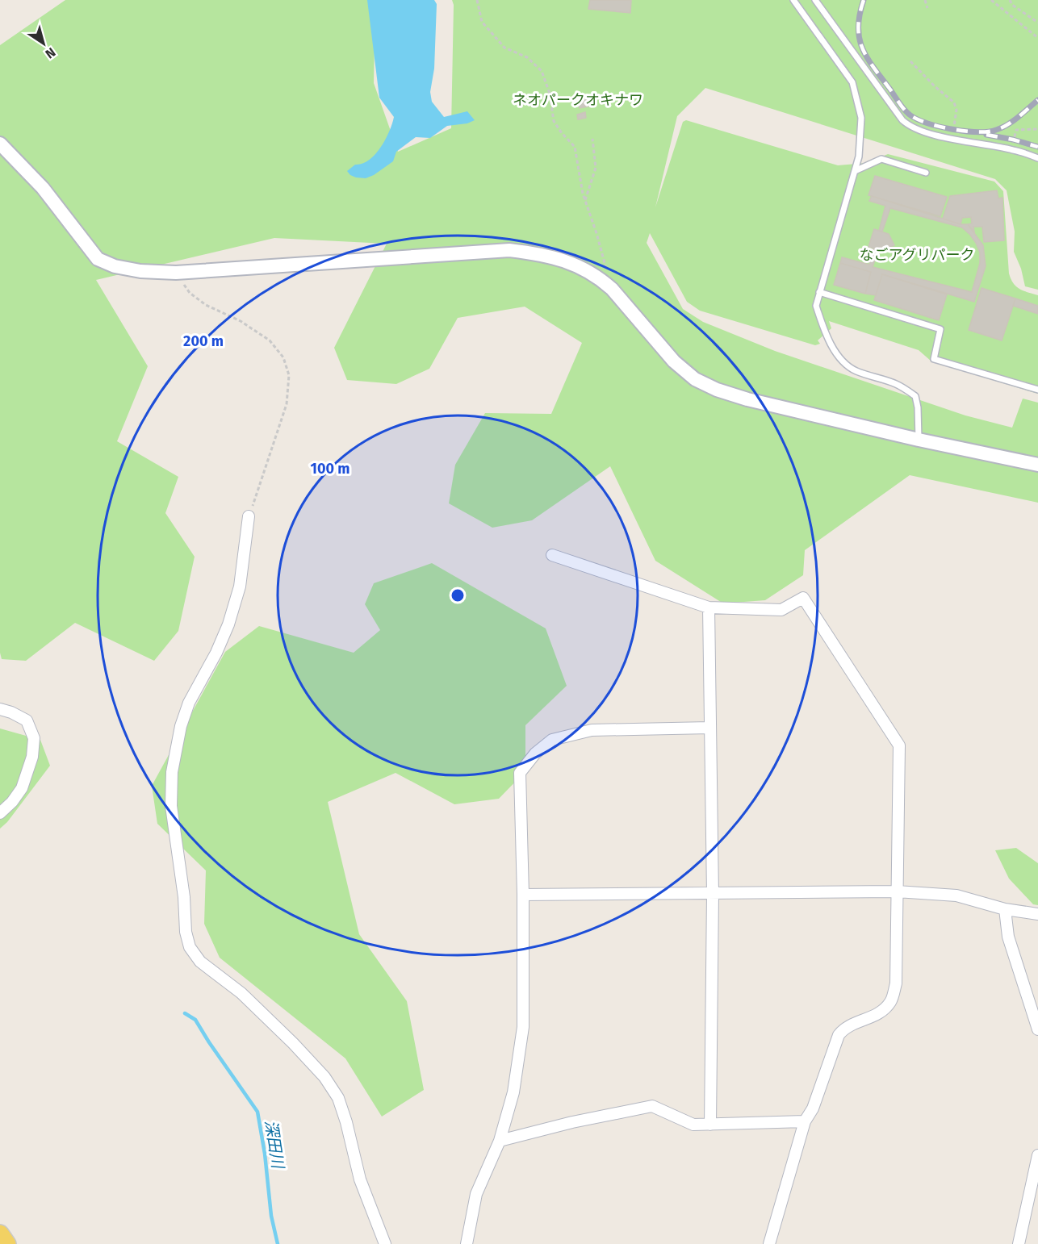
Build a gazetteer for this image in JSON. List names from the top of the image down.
{
  "water": ["深田川"],
  "parks": ["ネオパークオキナワ", "なごアグリパーク"],
  "north": "bottom right",
  "rings": ["200 m", "100 m"]
}
